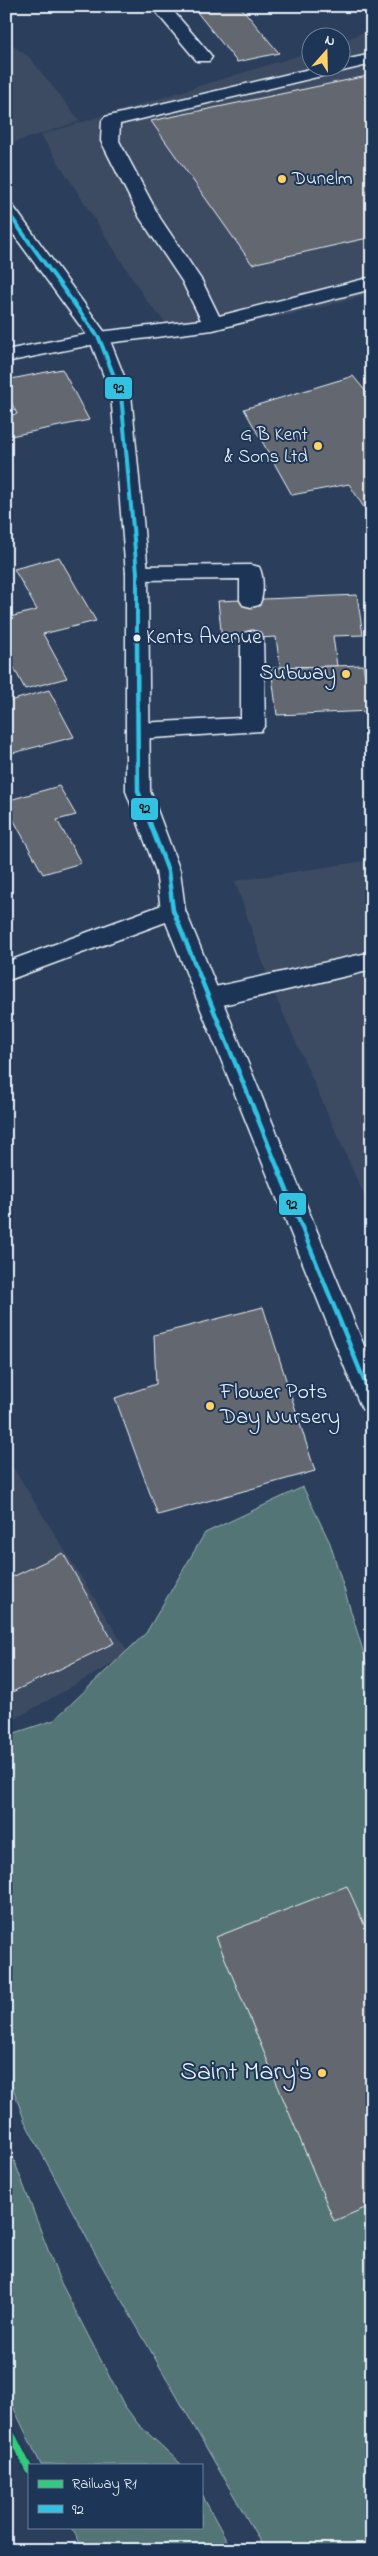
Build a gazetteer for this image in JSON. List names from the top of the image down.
{
  "places": [
    "Dunelm",
    "G B Kent & Sons Ltd",
    "Kents Avenue",
    "Subway",
    "Flower Pots Day Nursery",
    "Saint Mary's"
  ],
  "lines": ["transit line 92", "rail line R1"],
  "legend": ["Railway R1", "92"],
  "north": "top"
}
